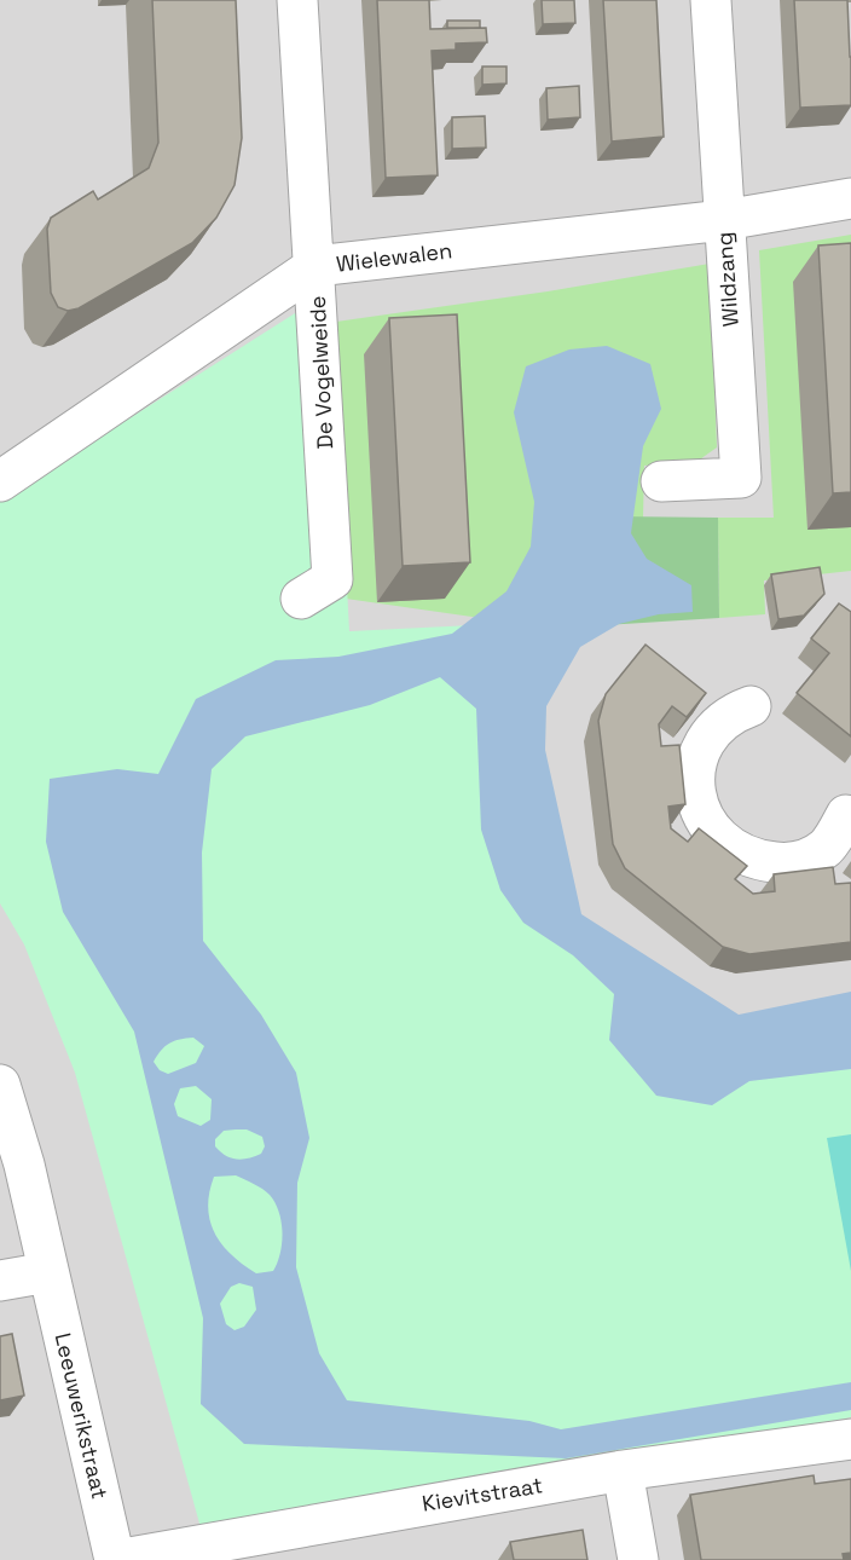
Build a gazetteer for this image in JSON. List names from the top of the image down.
{
  "streets": {
    "street": [
      "Wielewalen",
      "Wildzang",
      "De Vogelweide",
      "Leeuwerikstraat",
      "Kievitstraat"
    ]
  },
  "crossings": [
    ["Wielewalen", "Wildzang"],
    ["Wielewalen", "De Vogelweide"],
    ["Leeuwerikstraat", "Kievitstraat"]
  ]
}
